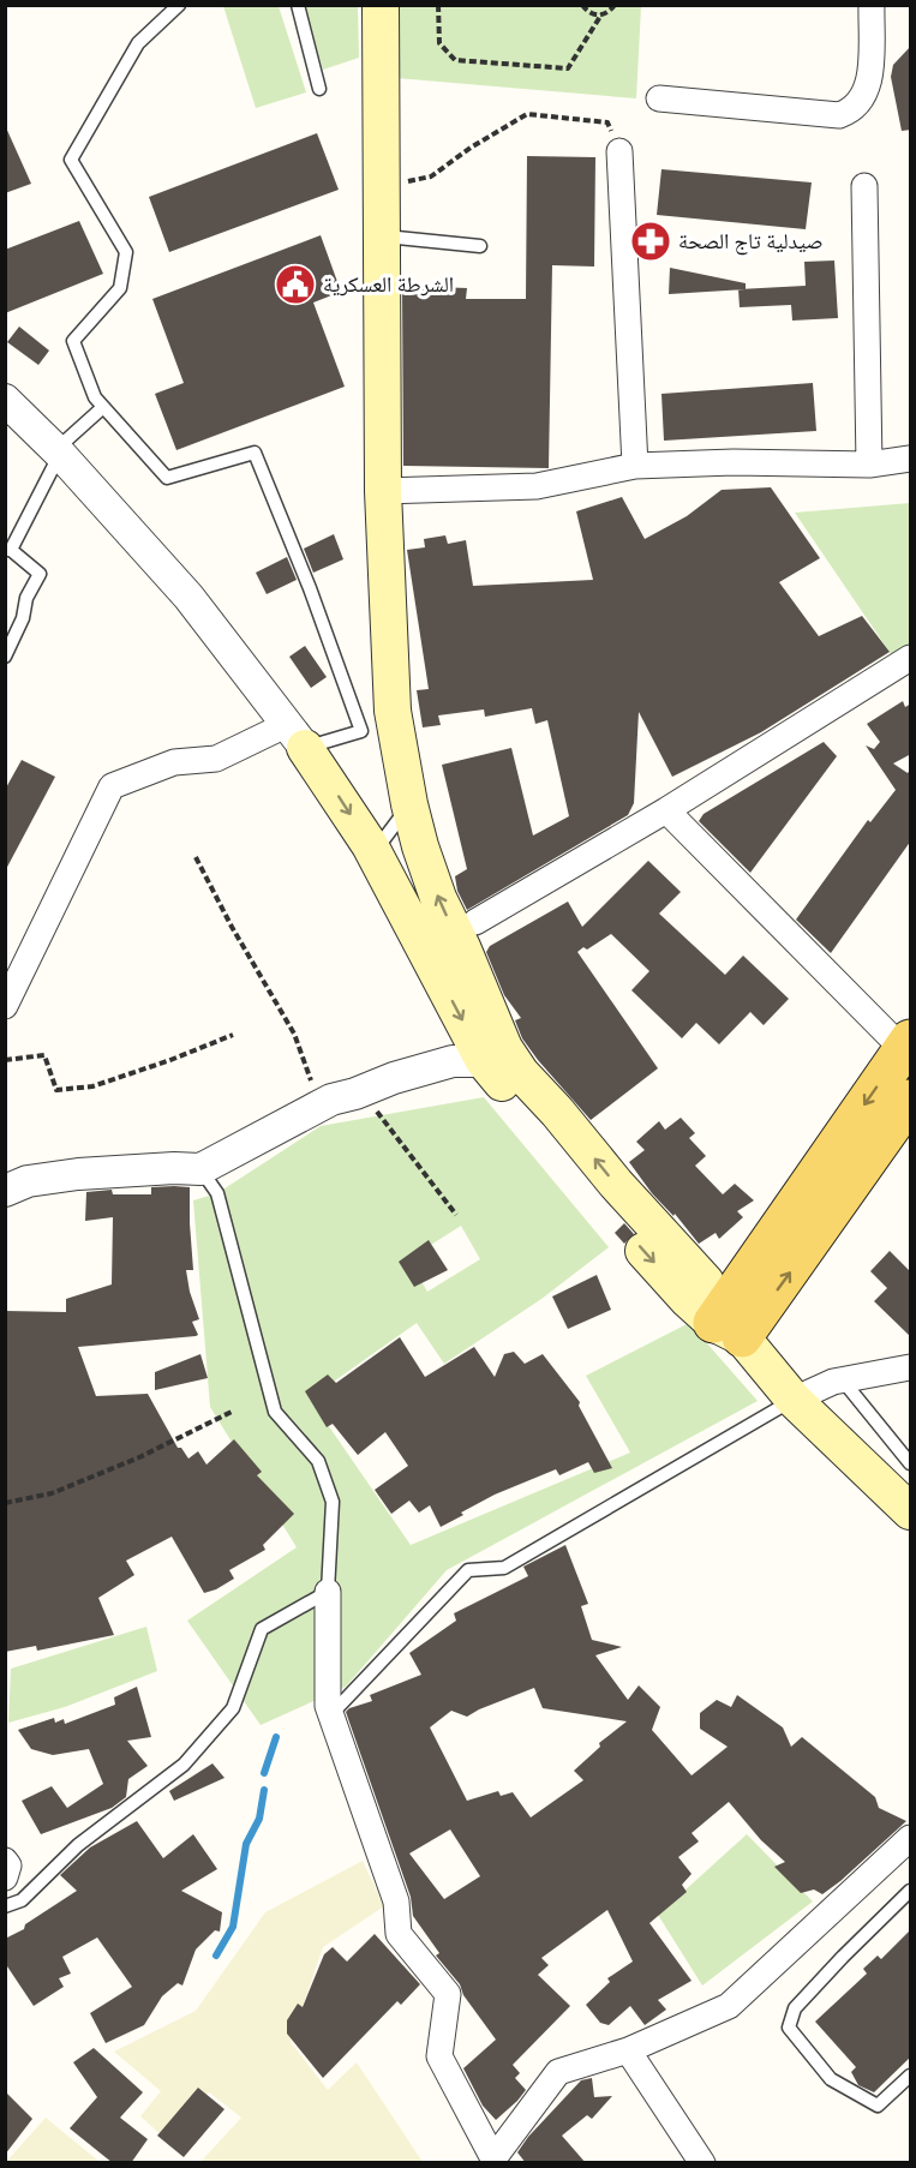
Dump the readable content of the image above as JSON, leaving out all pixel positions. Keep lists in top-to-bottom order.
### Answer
{
  "places": {
    "pharmacy": ["صيدلية تاج الصحة"],
    "public building": ["الشرطة العسكرية"]
  }
}
